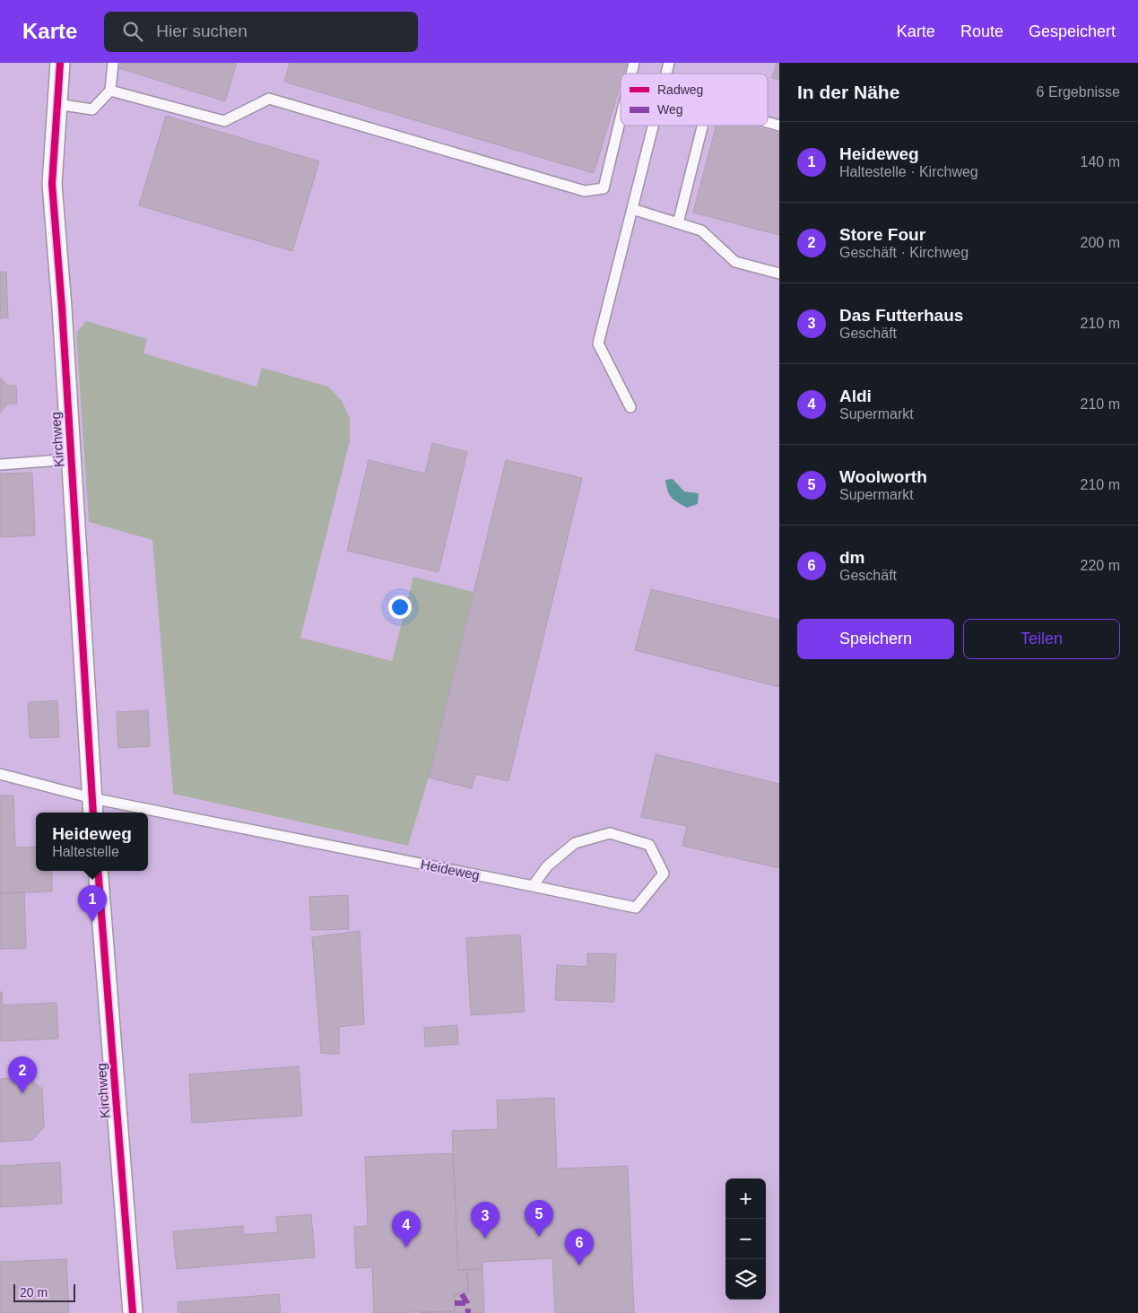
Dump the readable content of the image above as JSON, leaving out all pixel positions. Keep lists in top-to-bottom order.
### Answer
{
  "streets": {
    "street": ["Kirchweg"],
    "lane": ["Heideweg"]
  },
  "crossings": [
    ["Kirchweg", "Heideweg"]
  ],
  "legend": ["Radweg", "Weg"],
  "scale_bar": "20 m",
  "page": {
    "header": "Karte",
    "search": "Hier suchen",
    "nav": ["Karte", "Route", "Gespeichert"],
    "heading": ["In der Nähe", "6 Ergebnisse"],
    "list": [
      {
        "mark": "1",
        "name": "Heideweg",
        "note": "Haltestelle · Kirchweg",
        "value": "140 m"
      },
      {
        "mark": "2",
        "name": "Store Four",
        "note": "Geschäft · Kirchweg",
        "value": "200 m"
      },
      {
        "mark": "3",
        "name": "Das Futterhaus",
        "note": "Geschäft",
        "value": "210 m"
      },
      {
        "mark": "4",
        "name": "Aldi",
        "note": "Supermarkt",
        "value": "210 m"
      },
      {
        "mark": "5",
        "name": "Woolworth",
        "note": "Supermarkt",
        "value": "210 m"
      },
      {
        "mark": "6",
        "name": "dm",
        "note": "Geschäft",
        "value": "220 m"
      }
    ],
    "buttons": ["Speichern", "Teilen"],
    "popup": ["Heideweg", "Haltestelle"],
    "pins": [
      "1",
      "2",
      "5",
      "3",
      "4",
      "6"
    ],
    "map_buttons": ["+", "−"],
    "scale": "20 m"
  }
}
